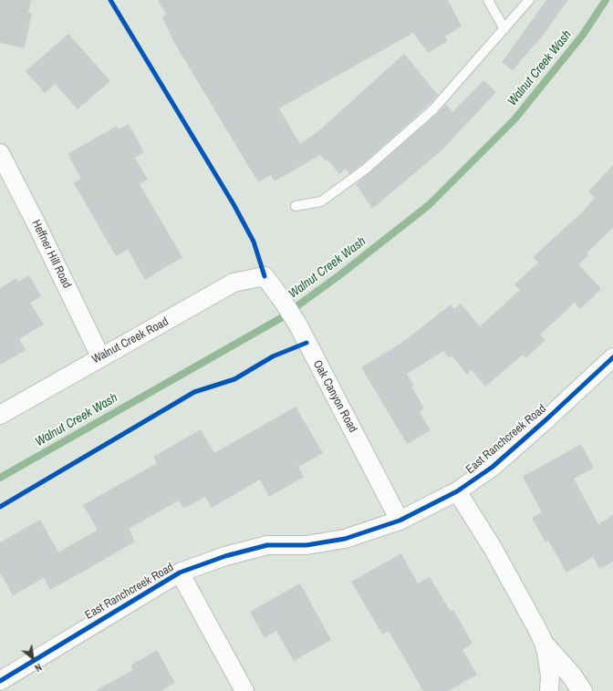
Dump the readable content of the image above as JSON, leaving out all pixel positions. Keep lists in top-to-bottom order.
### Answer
{
  "streets": {
    "street": [
      "Heffner Hill Road",
      "Walnut Creek Road",
      "Oak Canyon Road",
      "East Ranchcreek Road"
    ]
  },
  "crossings": [
    ["Heffner Hill Road", "Walnut Creek Road"],
    ["Walnut Creek Road", "Oak Canyon Road"],
    ["Oak Canyon Road", "East Ranchcreek Road"]
  ],
  "water": ["Walnut Creek Wash"],
  "north": "bottom right"
}
